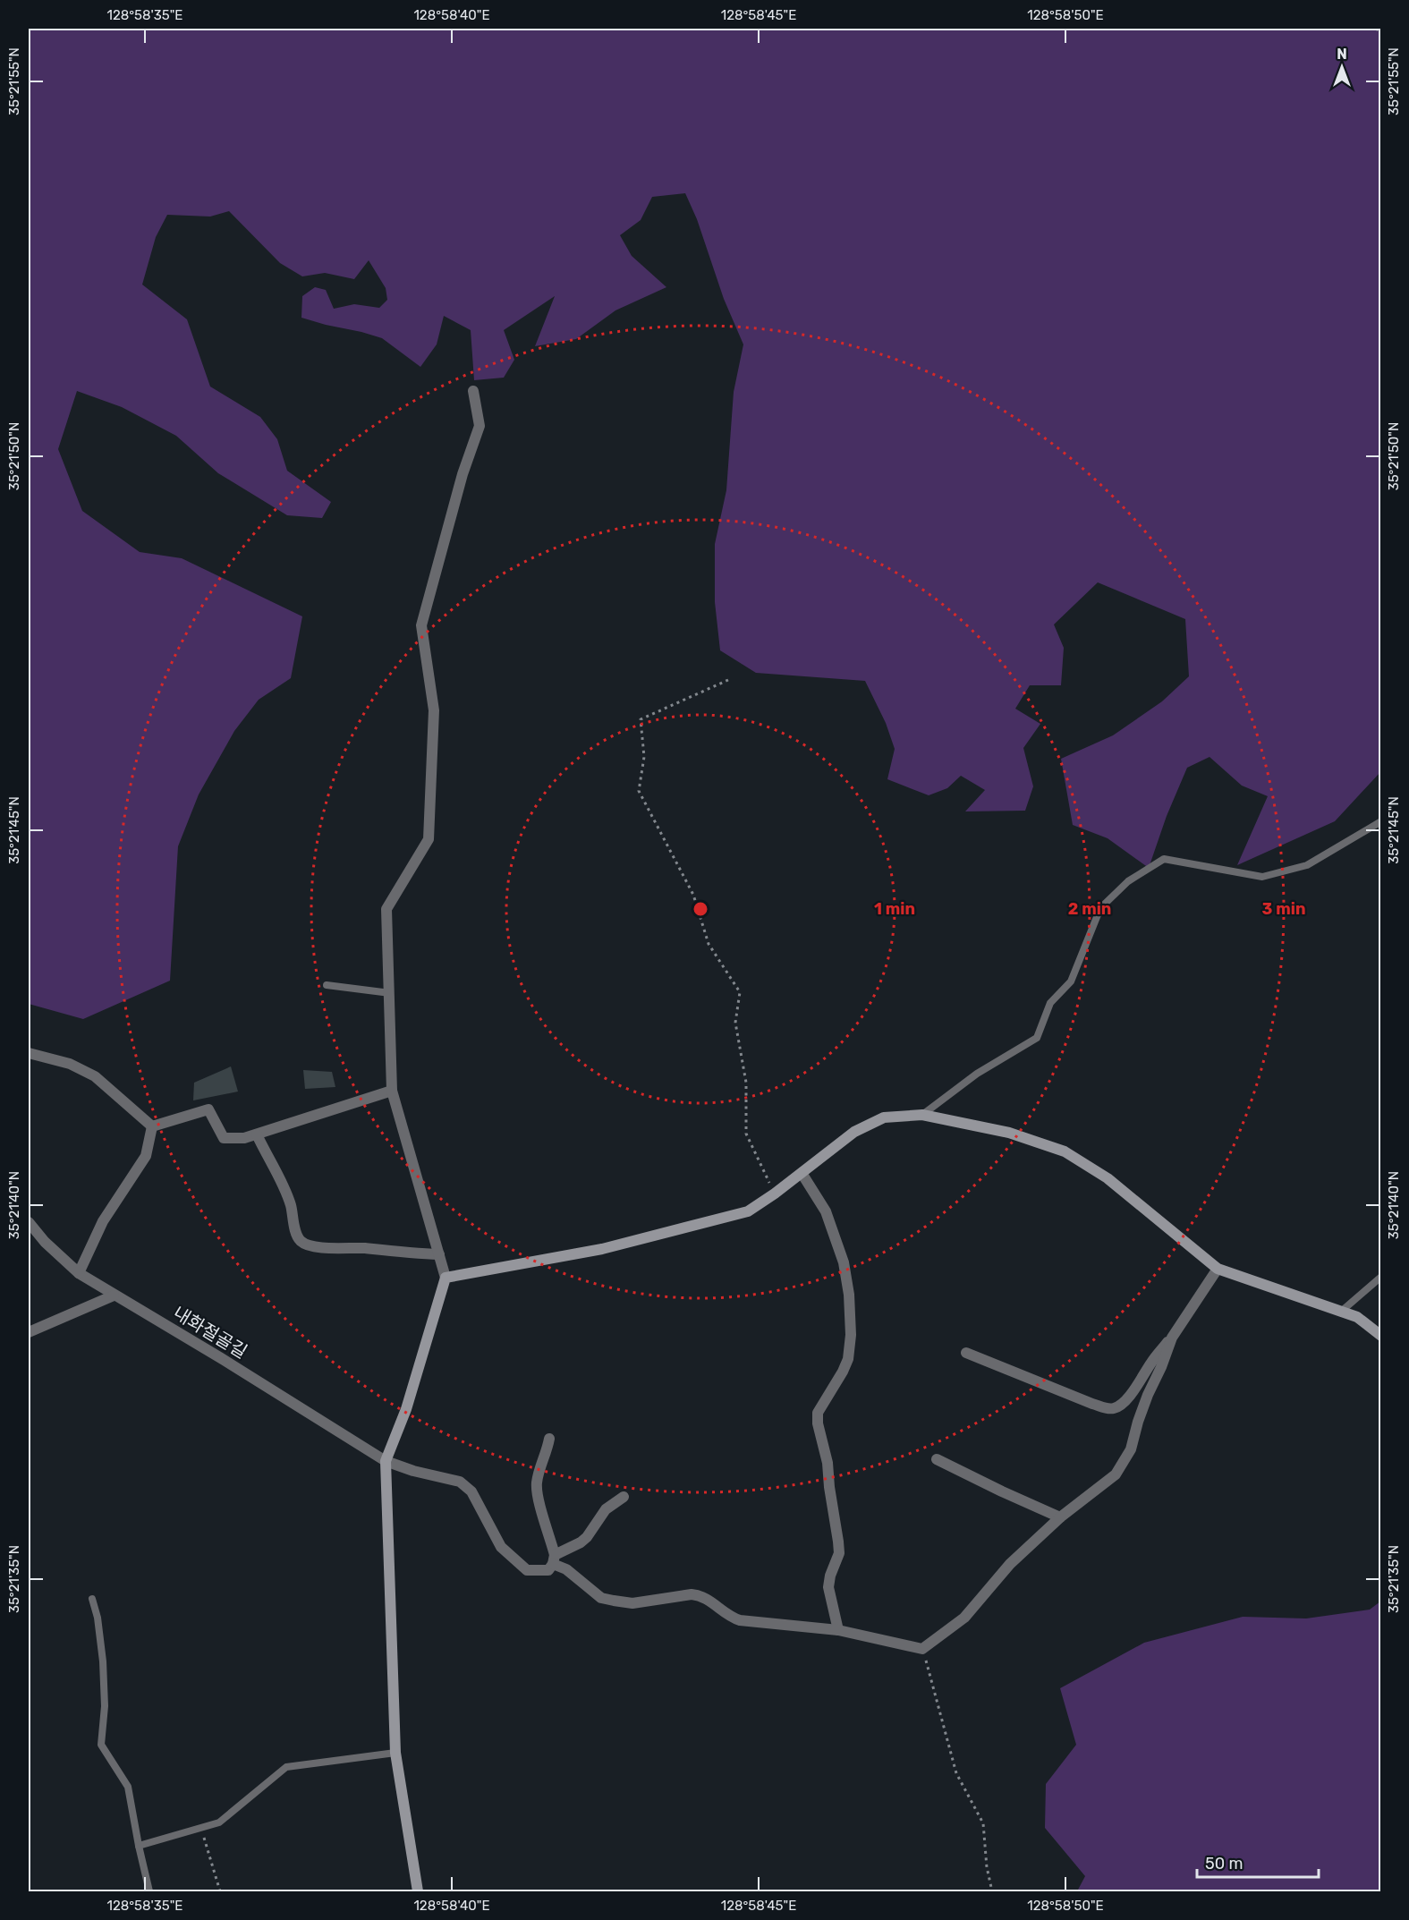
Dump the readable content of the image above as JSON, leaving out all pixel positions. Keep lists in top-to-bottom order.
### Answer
{
  "streets": {
    "street": ["내화절골길"]
  },
  "scale_bar": "50 m",
  "north": "top",
  "coordinates": [
    "128°58'35\"E",
    "128°58'40\"E",
    "128°58'45\"E",
    "128°58'50\"E",
    "35°21'55\"N",
    "35°21'50\"N",
    "35°21'45\"N",
    "35°21'40\"N",
    "35°21'35\"N"
  ],
  "rings": ["1 min", "2 min", "3 min"]
}
